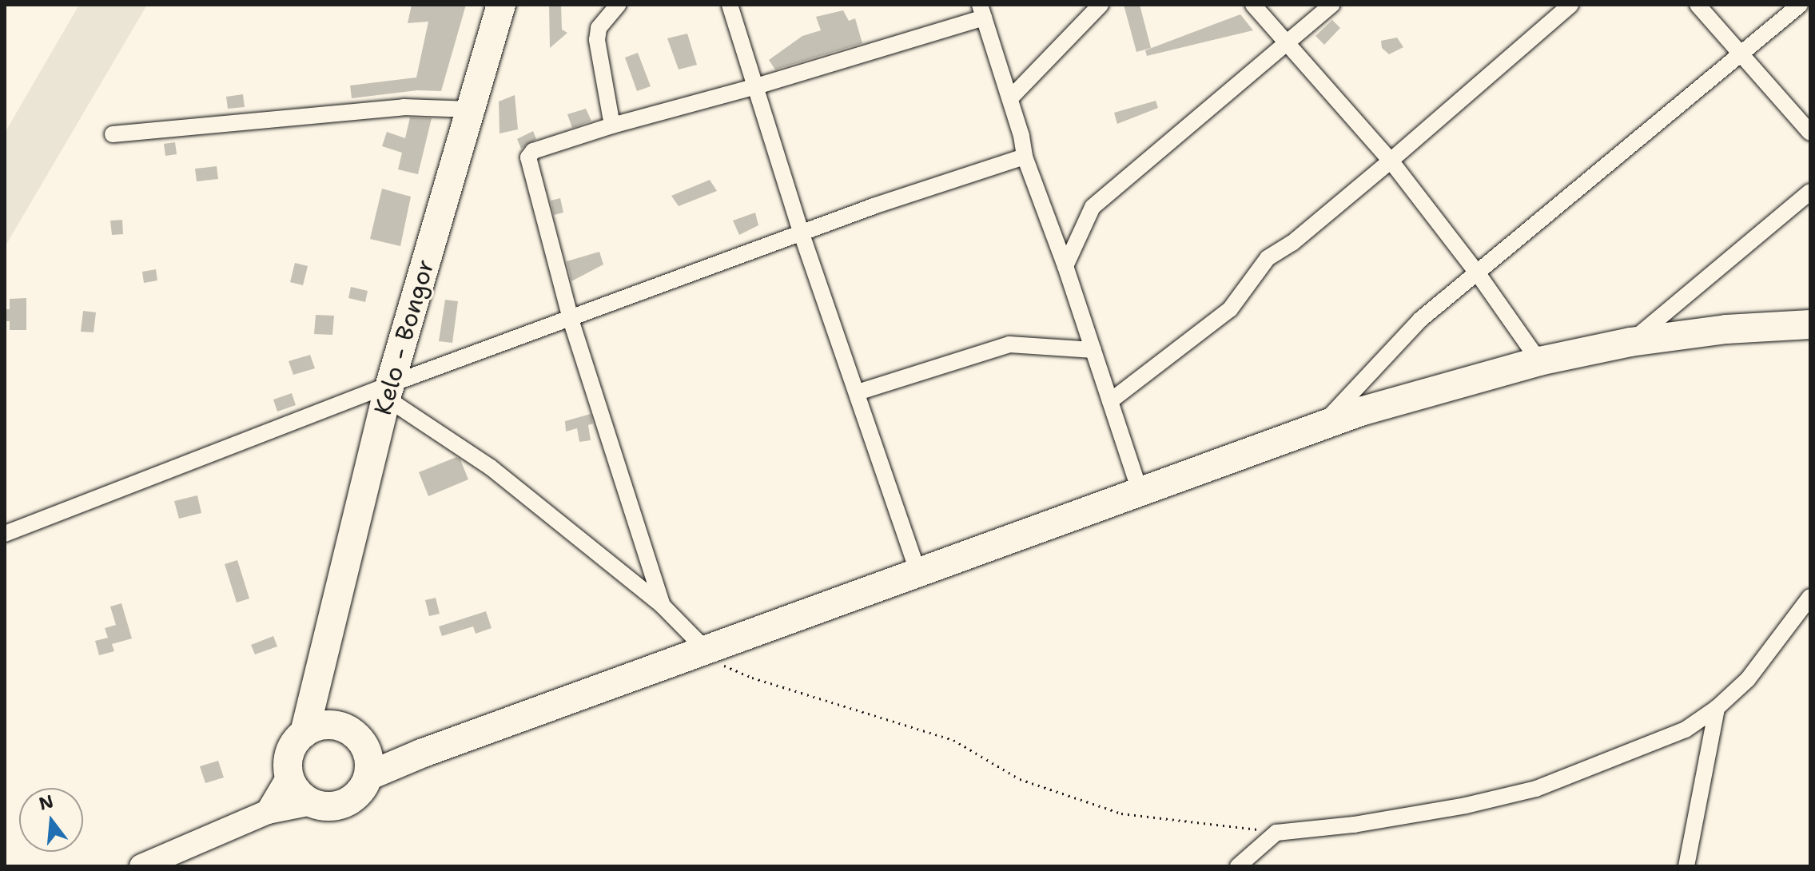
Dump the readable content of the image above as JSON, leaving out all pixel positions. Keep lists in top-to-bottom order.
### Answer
{
  "streets": {
    "highway": ["Kelo - Bongor"]
  },
  "north": "top"
}
